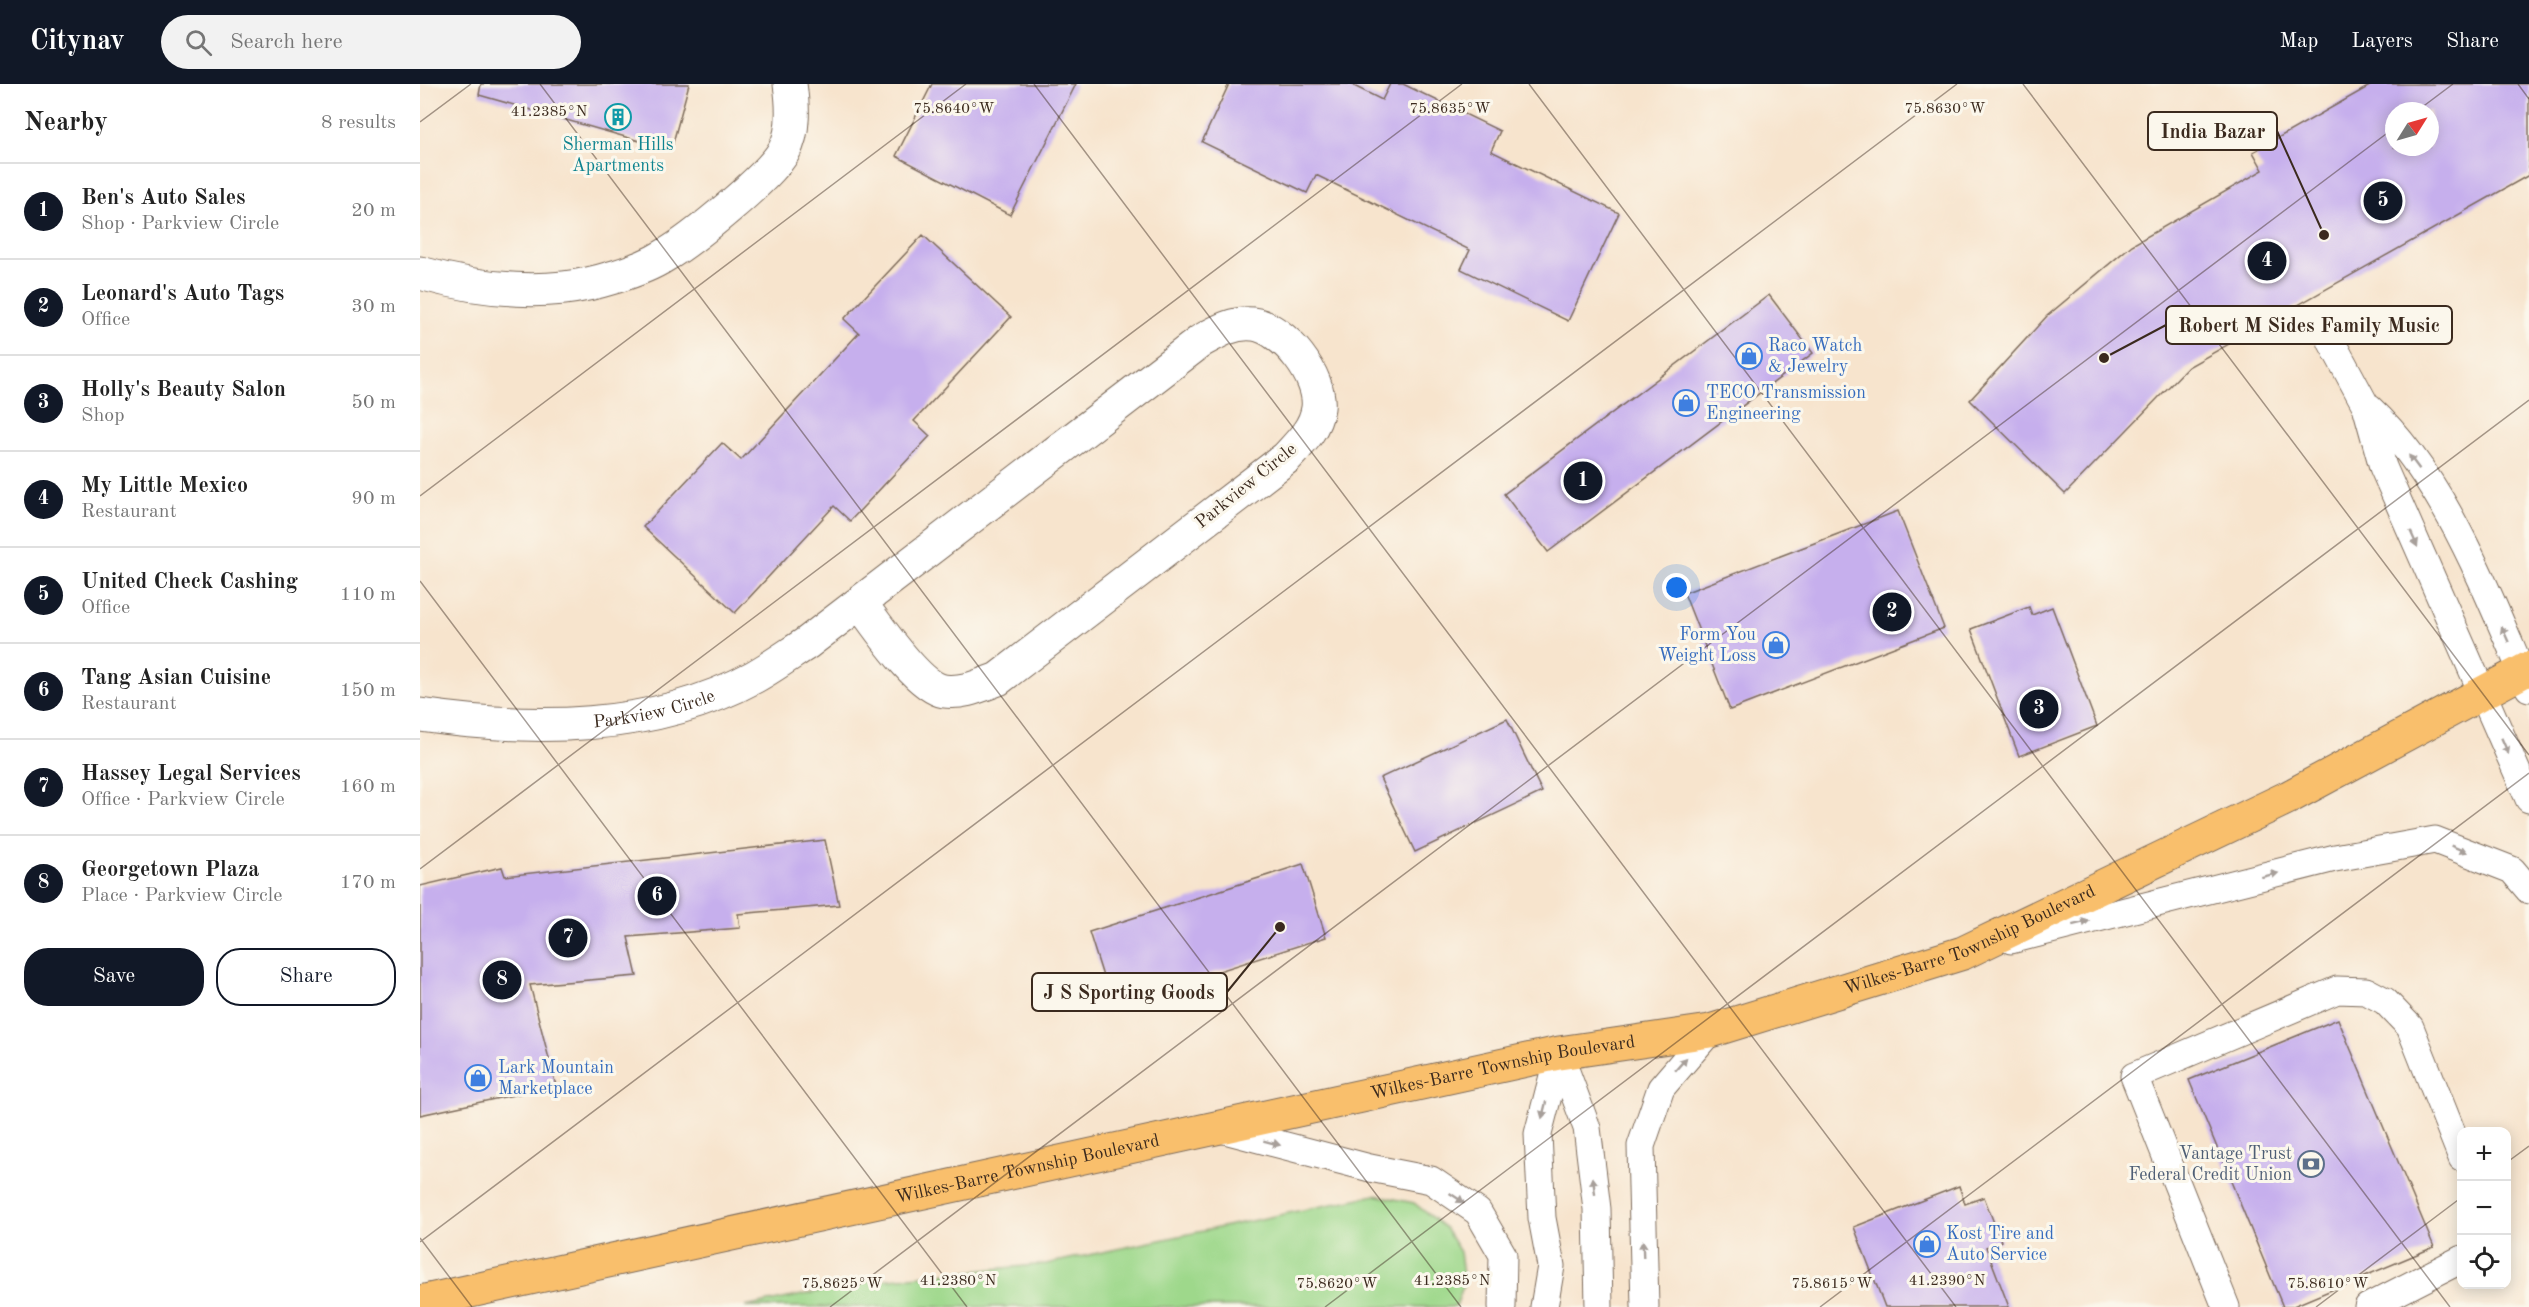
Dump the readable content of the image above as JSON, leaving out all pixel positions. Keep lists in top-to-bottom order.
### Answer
{
  "streets": {
    "main road": ["Wilkes-Barre Township Boulevard"],
    "street": ["Parkview Circle"]
  },
  "places": {
    "building": ["Sherman Hills Apartments"],
    "other": ["India Bazar", "Robert M Sides Family Music", "J S Sporting Goods"],
    "shop": [
      "Raco Watch & Jewelry",
      "TECO Transmission Engineering",
      "Form You Weight Loss",
      "Lark Mountain Marketplace",
      "Kost Tire and Auto Service"
    ],
    "bank": ["Vantage Trust Federal Credit Union"]
  },
  "north": "top right",
  "page": {
    "header": "Citynav",
    "search": "Search here",
    "nav": ["Map", "Layers", "Share"],
    "heading": ["Nearby", "8 results"],
    "list": [
      {
        "mark": "1",
        "name": "Ben's Auto Sales",
        "note": "Shop · Parkview Circle",
        "value": "20 m"
      },
      {
        "mark": "2",
        "name": "Leonard's Auto Tags",
        "note": "Office",
        "value": "30 m"
      },
      {
        "mark": "3",
        "name": "Holly's Beauty Salon",
        "note": "Shop",
        "value": "50 m"
      },
      {
        "mark": "4",
        "name": "My Little Mexico",
        "note": "Restaurant",
        "value": "90 m"
      },
      {
        "mark": "5",
        "name": "United Check Cashing",
        "note": "Office",
        "value": "110 m"
      },
      {
        "mark": "6",
        "name": "Tang Asian Cuisine",
        "note": "Restaurant",
        "value": "150 m"
      },
      {
        "mark": "7",
        "name": "Hassey Legal Services",
        "note": "Office · Parkview Circle",
        "value": "160 m"
      },
      {
        "mark": "8",
        "name": "Georgetown Plaza",
        "note": "Place · Parkview Circle",
        "value": "170 m"
      }
    ],
    "pins": [
      "5",
      "4",
      "1",
      "2",
      "3",
      "6",
      "7",
      "8"
    ],
    "buttons": ["Save", "Share"],
    "map_buttons": ["+", "−"]
  },
  "coordinates": [
    "75.8640°W",
    "75.8635°W",
    "75.8630°W",
    "41.2385°N",
    "41.2380°N",
    "41.2390°N",
    "75.8625°W",
    "75.8620°W",
    "75.8615°W",
    "75.8610°W"
  ]
}
